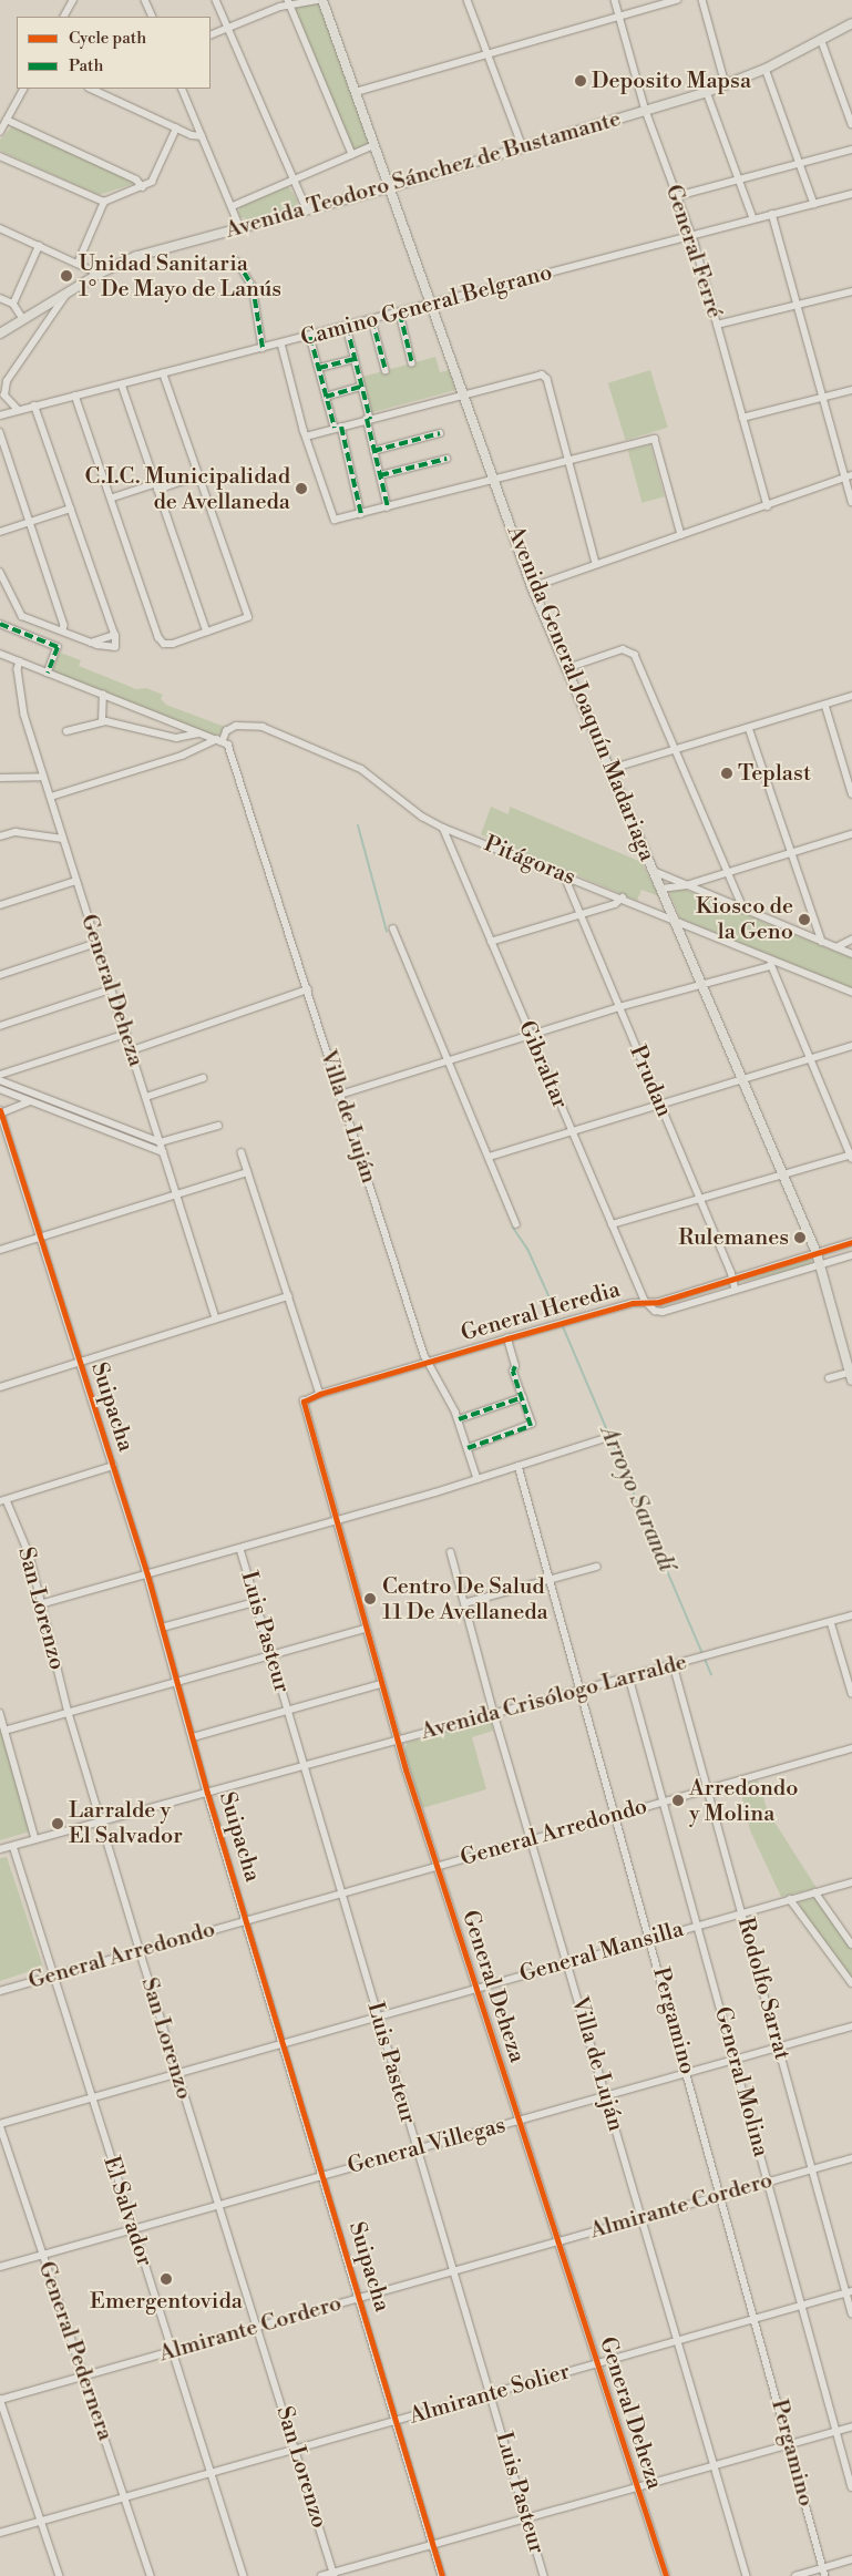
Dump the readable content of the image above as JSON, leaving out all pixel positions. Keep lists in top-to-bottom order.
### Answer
{
  "streets": {
    "main road": ["Avenida Teodoro Sánchez de Bustamante", "Avenida General Joaquín Madariaga"],
    "street": [
      "General Ferré",
      "Camino General Belgrano",
      "Pitágoras",
      "General Deheza",
      "Gibraltar",
      "Prudan",
      "Villa de Luján",
      "General Heredia",
      "Suipacha",
      "San Lorenzo",
      "Luis Pasteur",
      "Avenida Crisólogo Larralde",
      "General Arredondo",
      "General Mansilla",
      "Rodolfo Sarrat",
      "Pergamino",
      "General Molina",
      "General Villegas",
      "Almirante Cordero",
      "El Salvador",
      "General Pedernera",
      "Almirante Solier"
    ]
  },
  "crossings": [
    ["Avenida Teodoro Sánchez de Bustamante", "General Ferré"],
    ["Avenida Teodoro Sánchez de Bustamante", "Avenida General Joaquín Madariaga"],
    ["General Ferré", "Camino General Belgrano"],
    ["Camino General Belgrano", "Avenida General Joaquín Madariaga"],
    ["Avenida General Joaquín Madariaga", "Pitágoras"],
    ["Avenida General Joaquín Madariaga", "General Heredia"],
    ["Pitágoras", "General Deheza"],
    ["Pitágoras", "Gibraltar"],
    ["Pitágoras", "Prudan"],
    ["Pitágoras", "Villa de Luján"],
    ["General Deheza", "General Heredia"],
    ["General Deheza", "Avenida Crisólogo Larralde"],
    ["General Deheza", "General Arredondo"],
    ["General Deheza", "General Mansilla"],
    ["General Deheza", "General Villegas"],
    ["General Deheza", "Almirante Cordero"],
    ["General Deheza", "Almirante Solier"],
    ["Gibraltar", "General Heredia"],
    ["Prudan", "General Heredia"],
    ["Villa de Luján", "General Heredia"],
    ["Villa de Luján", "Avenida Crisólogo Larralde"],
    ["Villa de Luján", "General Arredondo"],
    ["Villa de Luján", "General Mansilla"],
    ["Villa de Luján", "General Villegas"],
    ["Villa de Luján", "Almirante Cordero"],
    ["Villa de Luján", "Almirante Solier"],
    ["Suipacha", "Avenida Crisólogo Larralde"],
    ["Suipacha", "General Arredondo"],
    ["Suipacha", "General Mansilla"],
    ["Suipacha", "General Villegas"],
    ["Suipacha", "Almirante Cordero"],
    ["Suipacha", "Almirante Solier"],
    ["San Lorenzo", "Avenida Crisólogo Larralde"],
    ["San Lorenzo", "General Arredondo"],
    ["San Lorenzo", "General Mansilla"],
    ["San Lorenzo", "General Villegas"],
    ["San Lorenzo", "Almirante Cordero"],
    ["San Lorenzo", "Almirante Solier"],
    ["Luis Pasteur", "Avenida Crisólogo Larralde"],
    ["Luis Pasteur", "General Arredondo"],
    ["Luis Pasteur", "General Mansilla"],
    ["Luis Pasteur", "General Villegas"],
    ["Luis Pasteur", "Almirante Cordero"],
    ["Luis Pasteur", "Almirante Solier"],
    ["Avenida Crisólogo Larralde", "Rodolfo Sarrat"],
    ["Avenida Crisólogo Larralde", "Pergamino"],
    ["Avenida Crisólogo Larralde", "General Molina"],
    ["Avenida Crisólogo Larralde", "El Salvador"],
    ["General Arredondo", "Rodolfo Sarrat"],
    ["General Arredondo", "Pergamino"],
    ["General Arredondo", "General Molina"],
    ["General Arredondo", "El Salvador"],
    ["General Mansilla", "Rodolfo Sarrat"],
    ["General Mansilla", "Pergamino"],
    ["General Mansilla", "General Molina"],
    ["General Mansilla", "El Salvador"],
    ["General Mansilla", "General Pedernera"],
    ["Rodolfo Sarrat", "General Villegas"],
    ["Rodolfo Sarrat", "Almirante Cordero"],
    ["Rodolfo Sarrat", "Almirante Solier"],
    ["Pergamino", "General Villegas"],
    ["Pergamino", "Almirante Cordero"],
    ["Pergamino", "Almirante Solier"],
    ["General Molina", "General Villegas"],
    ["General Molina", "Almirante Cordero"],
    ["General Molina", "Almirante Solier"],
    ["General Villegas", "El Salvador"],
    ["General Villegas", "General Pedernera"],
    ["Almirante Cordero", "El Salvador"],
    ["Almirante Cordero", "General Pedernera"],
    ["El Salvador", "Almirante Solier"],
    ["General Pedernera", "Almirante Solier"]
  ],
  "water": ["Arroyo Sarandí"],
  "places": [
    "Deposito Mapsa",
    "Unidad Sanitaria 1° De Mayo de Lanús",
    "C.I.C. Municipalidad de Avellaneda",
    "Teplast",
    "Kiosco de la Geno",
    "Rulemanes",
    "Centro De Salud 11 De Avellaneda",
    "Arredondo y Molina",
    "Larralde y El Salvador",
    "Emergentovida"
  ],
  "legend": ["Cycle path", "Path"]
}
